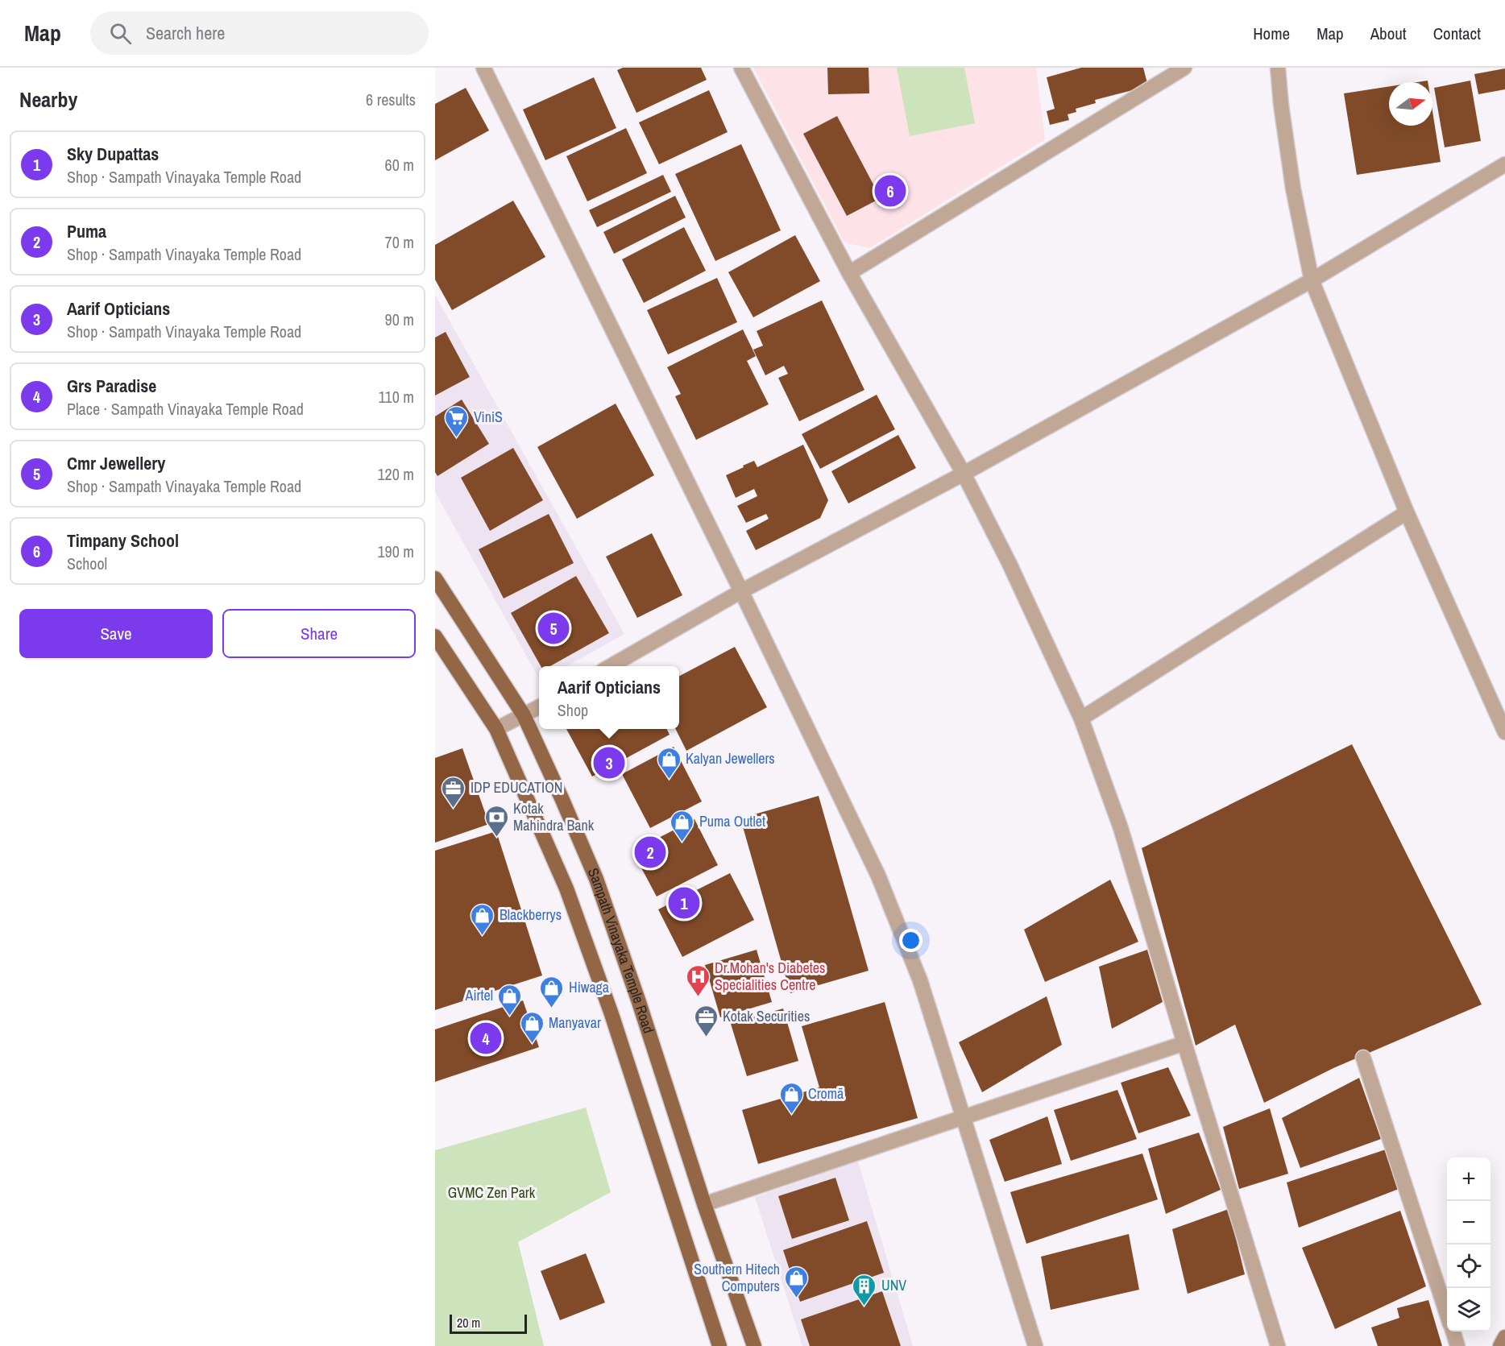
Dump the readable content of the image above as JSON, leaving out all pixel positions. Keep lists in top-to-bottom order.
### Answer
{
  "streets": {
    "main road": ["Sampath Vinayaka Temple Road"]
  },
  "parks": ["GVMC Zen Park"],
  "places": {
    "supermarket": ["ViniS"],
    "shop": [
      "Kalyan Jewellers",
      "Puma Outlet",
      "Blackberrys",
      "Hiwaga",
      "Airtel",
      "Manyavar",
      "Cromā",
      "Southern Hitech Computers"
    ],
    "office": ["IDP EDUCATION", "Kotak Securities"],
    "bank": ["Kotak Mahindra Bank"],
    "hospital": ["Dr.Mohan's Diabetes Specialities Centre"],
    "building": ["UNV"]
  },
  "scale_bar": "20 m",
  "north": "right",
  "page": {
    "header": "Map",
    "search": "Search here",
    "nav": [
      "Home",
      "Map",
      "About",
      "Contact"
    ],
    "heading": ["Nearby", "6 results"],
    "list": [
      {
        "mark": "1",
        "name": "Sky Dupattas",
        "note": "Shop · Sampath Vinayaka Temple Road",
        "value": "60 m"
      },
      {
        "mark": "2",
        "name": "Puma",
        "note": "Shop · Sampath Vinayaka Temple Road",
        "value": "70 m"
      },
      {
        "mark": "3",
        "name": "Aarif Opticians",
        "note": "Shop · Sampath Vinayaka Temple Road",
        "value": "90 m"
      },
      {
        "mark": "4",
        "name": "Grs Paradise",
        "note": "Place · Sampath Vinayaka Temple Road",
        "value": "110 m"
      },
      {
        "mark": "5",
        "name": "Cmr Jewellery",
        "note": "Shop · Sampath Vinayaka Temple Road",
        "value": "120 m"
      },
      {
        "mark": "6",
        "name": "Timpany School",
        "note": "School",
        "value": "190 m"
      }
    ],
    "pins": [
      "6",
      "5",
      "3",
      "2",
      "1",
      "4"
    ],
    "buttons": ["Save", "Share"],
    "popup": ["Aarif Opticians", "Shop"],
    "map_buttons": ["+", "−"],
    "scale": "20 m"
  }
}
